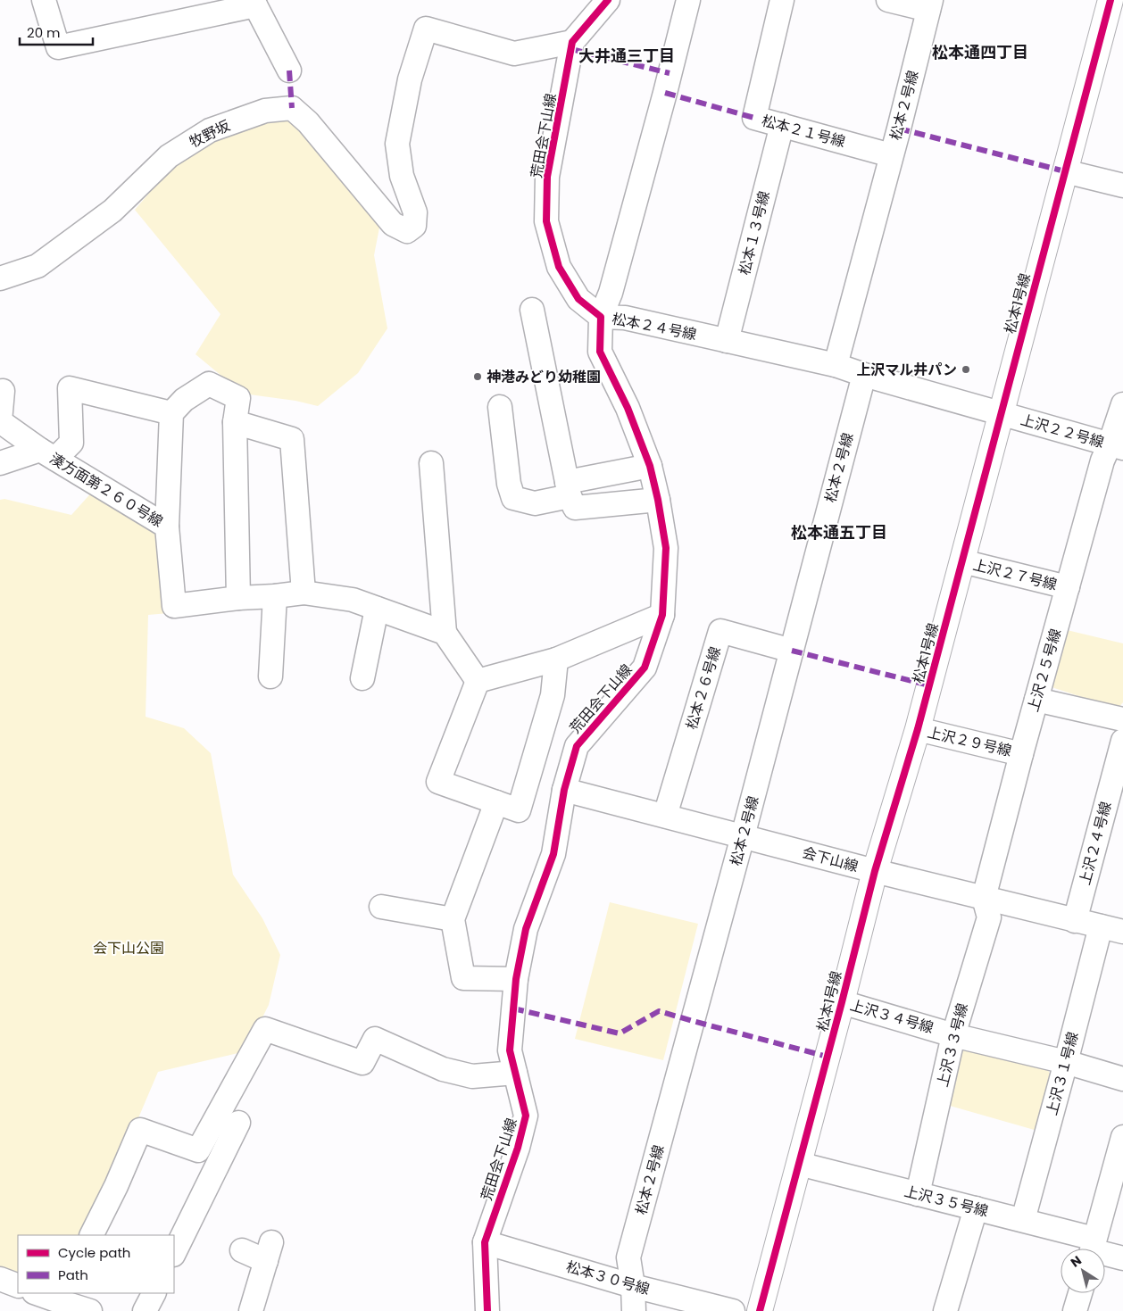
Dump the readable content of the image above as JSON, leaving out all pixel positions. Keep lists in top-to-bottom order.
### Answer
{
  "streets": {
    "street": [
      "松本２号線",
      "松本２１号線",
      "牧野坂",
      "荒田会下山線",
      "松本１３号線",
      "松本1号線",
      "松本２４号線",
      "上沢２２号線",
      "湊方面第２６０号線",
      "上沢２７号線",
      "上沢２５号線",
      "松本２６号線",
      "上沢２９号線",
      "上沢２４号線",
      "会下山線",
      "上沢３４号線",
      "上沢３３号線",
      "上沢３１号線",
      "上沢３５号線",
      "松本３０号線"
    ]
  },
  "crossings": [
    ["松本２号線", "松本２１号線"],
    ["松本２号線", "松本２４号線"],
    ["松本２号線", "松本２６号線"],
    ["松本２号線", "会下山線"],
    ["松本２号線", "松本３０号線"],
    ["松本２１号線", "松本１３号線"],
    ["牧野坂", "荒田会下山線"],
    ["荒田会下山線", "松本２４号線"],
    ["荒田会下山線", "会下山線"],
    ["荒田会下山線", "松本３０号線"],
    ["松本１３号線", "松本２４号線"],
    ["松本1号線", "松本２４号線"],
    ["松本1号線", "上沢２２号線"],
    ["松本1号線", "上沢２７号線"],
    ["松本1号線", "上沢２９号線"],
    ["松本1号線", "会下山線"],
    ["松本1号線", "上沢３４号線"],
    ["松本1号線", "上沢３５号線"],
    ["松本２４号線", "上沢２２号線"],
    ["上沢２２号線", "上沢２５号線"],
    ["上沢２７号線", "上沢２５号線"],
    ["上沢２５号線", "上沢２９号線"],
    ["上沢２５号線", "会下山線"],
    ["上沢２５号線", "上沢３３号線"],
    ["松本２６号線", "会下山線"],
    ["上沢２４号線", "会下山線"],
    ["会下山線", "上沢３３号線"],
    ["会下山線", "上沢３１号線"],
    ["上沢３４号線", "上沢３３号線"],
    ["上沢３４号線", "上沢３１号線"],
    ["上沢３３号線", "上沢３５号線"],
    ["上沢３１号線", "上沢３５号線"]
  ],
  "districts": ["松本通四丁目", "大井通三丁目", "松本通五丁目"],
  "parks": ["会下山公園"],
  "places": ["上沢マル井パン", "神港みどり幼稚園"],
  "legend": ["Cycle path", "Path"],
  "scale_bar": "20 m",
  "north": "top left"
}
